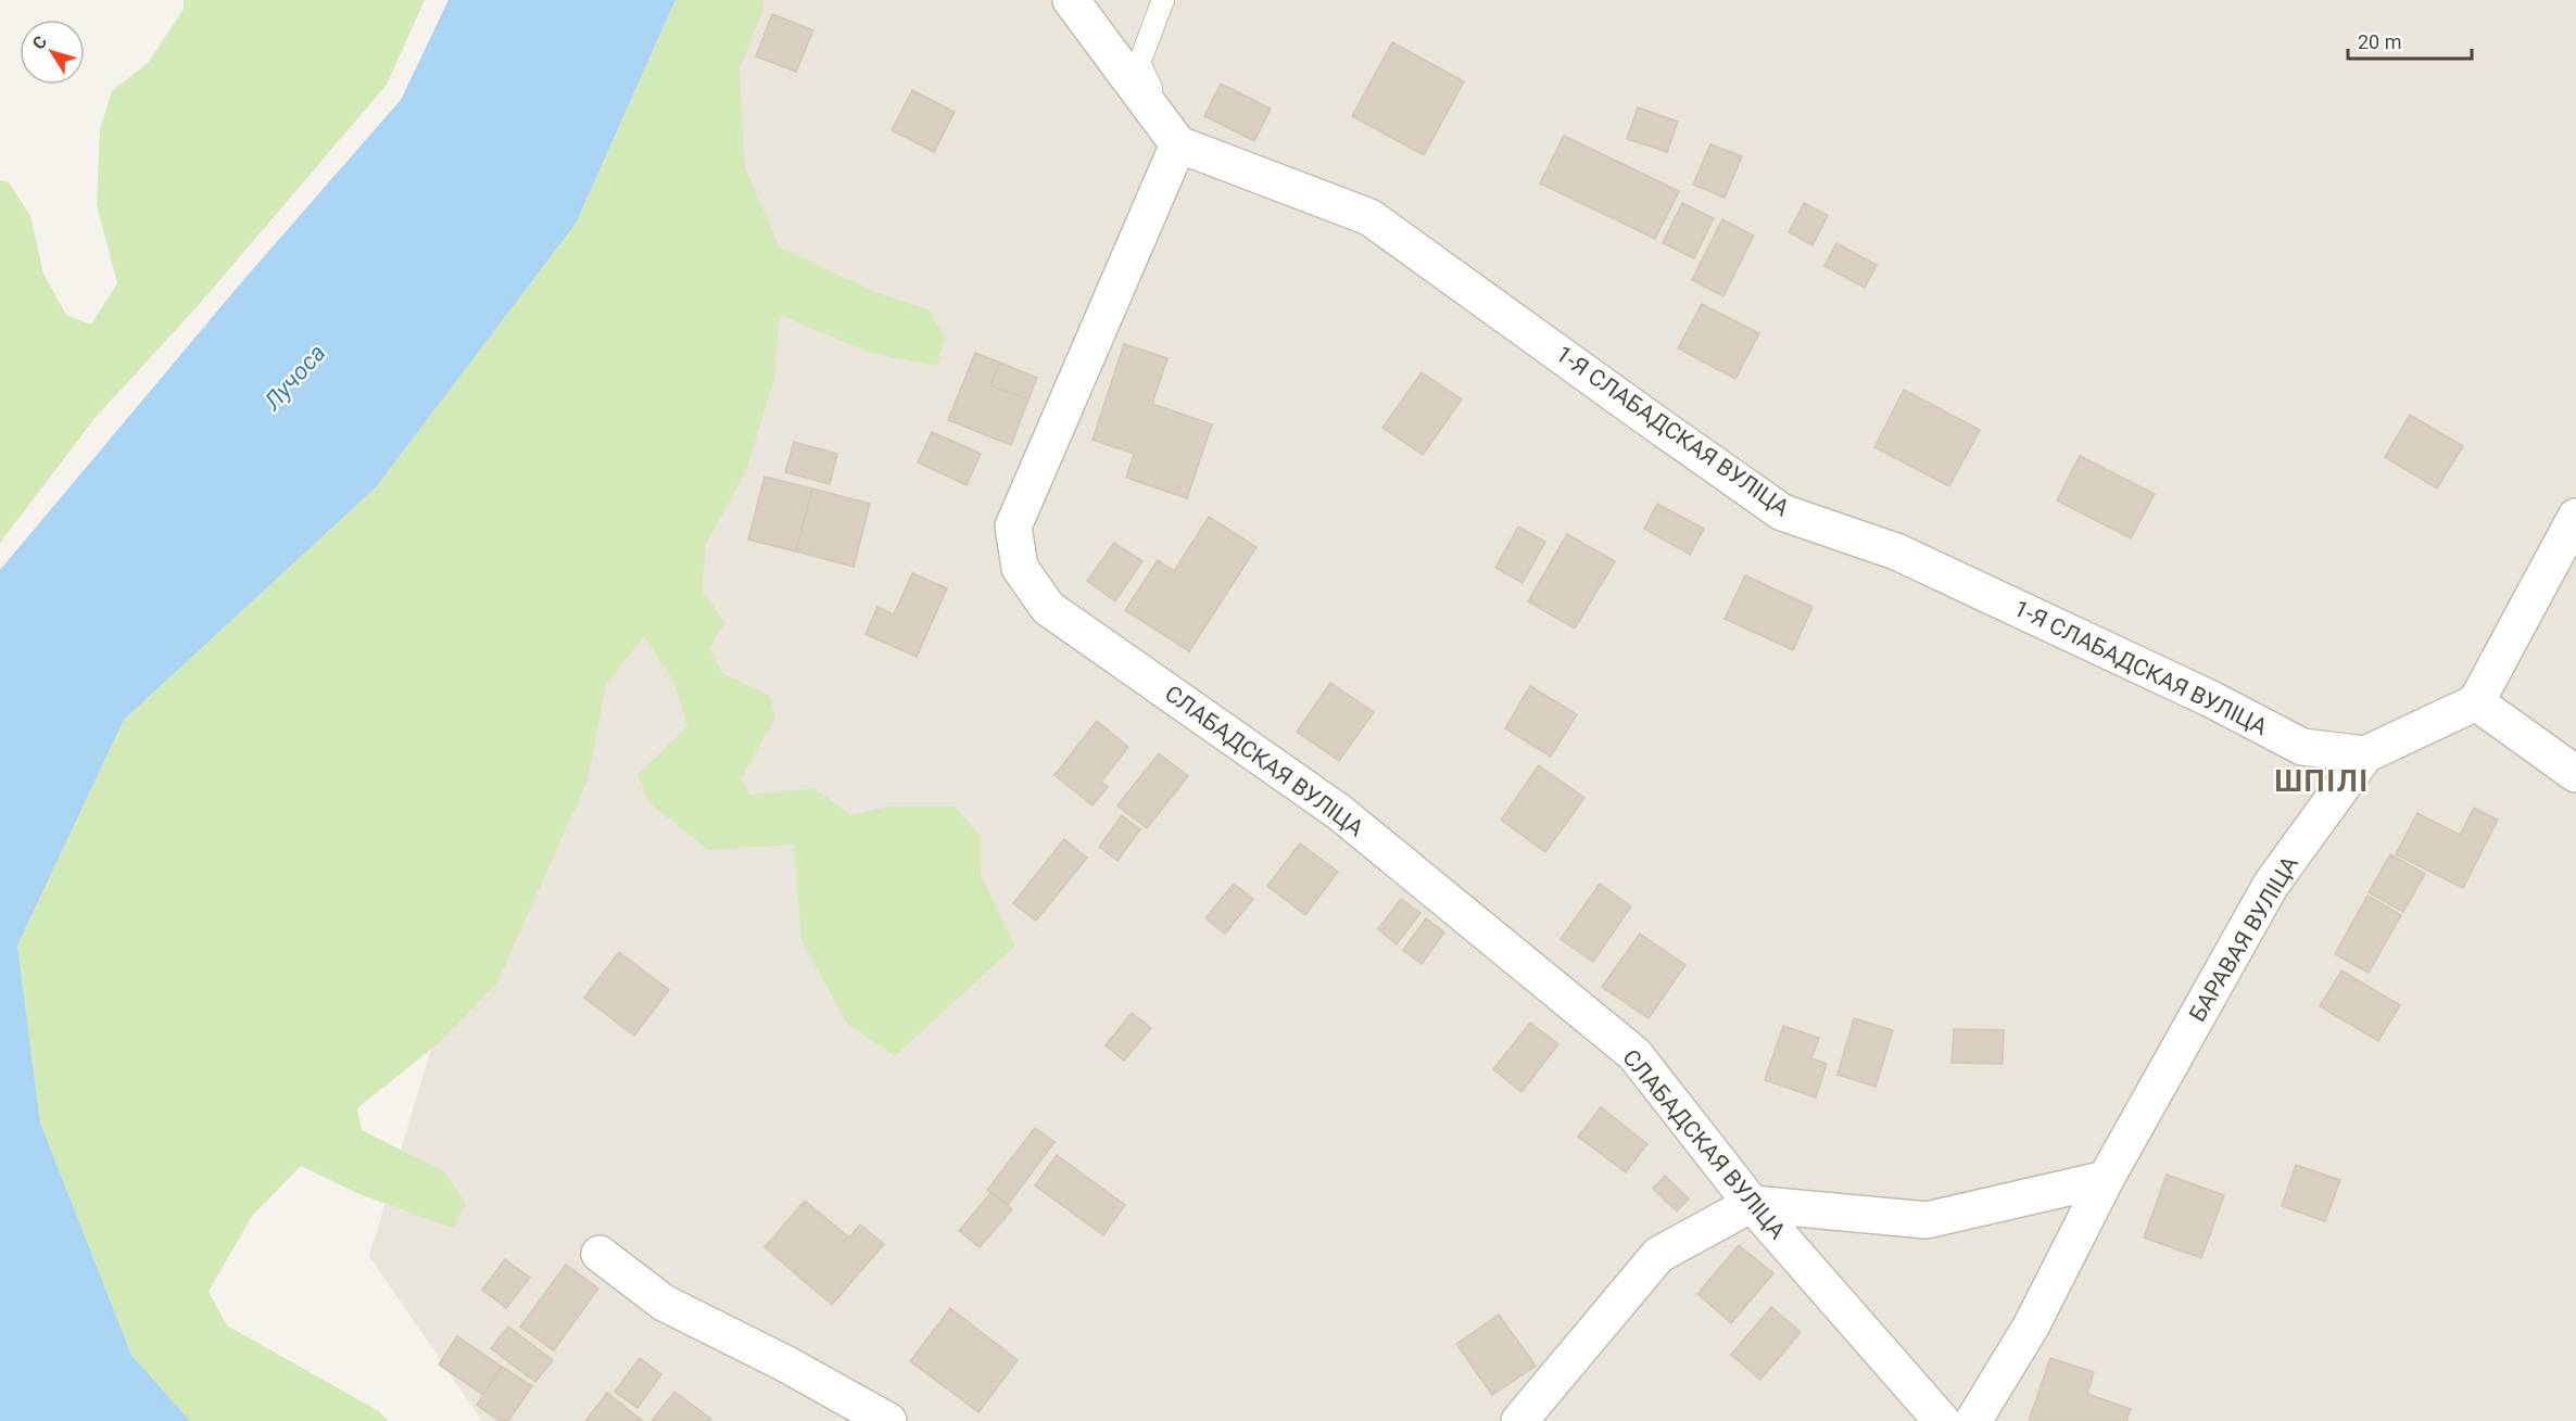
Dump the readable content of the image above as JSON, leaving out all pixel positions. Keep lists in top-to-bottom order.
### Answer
{
  "streets": {
    "street": ["1-Я СЛАБАДСКАЯ ВУЛІЦА", "СЛАБАДСКАЯ ВУЛІЦА", "БАРАВАЯ ВУЛІЦА"]
  },
  "crossings": [
    ["1-Я СЛАБАДСКАЯ ВУЛІЦА", "СЛАБАДСКАЯ ВУЛІЦА"],
    ["1-Я СЛАБАДСКАЯ ВУЛІЦА", "БАРАВАЯ ВУЛІЦА"]
  ],
  "districts": ["ШПІЛІ"],
  "water": ["Лучоса"],
  "scale_bar": "20 m",
  "north": "top left"
}
